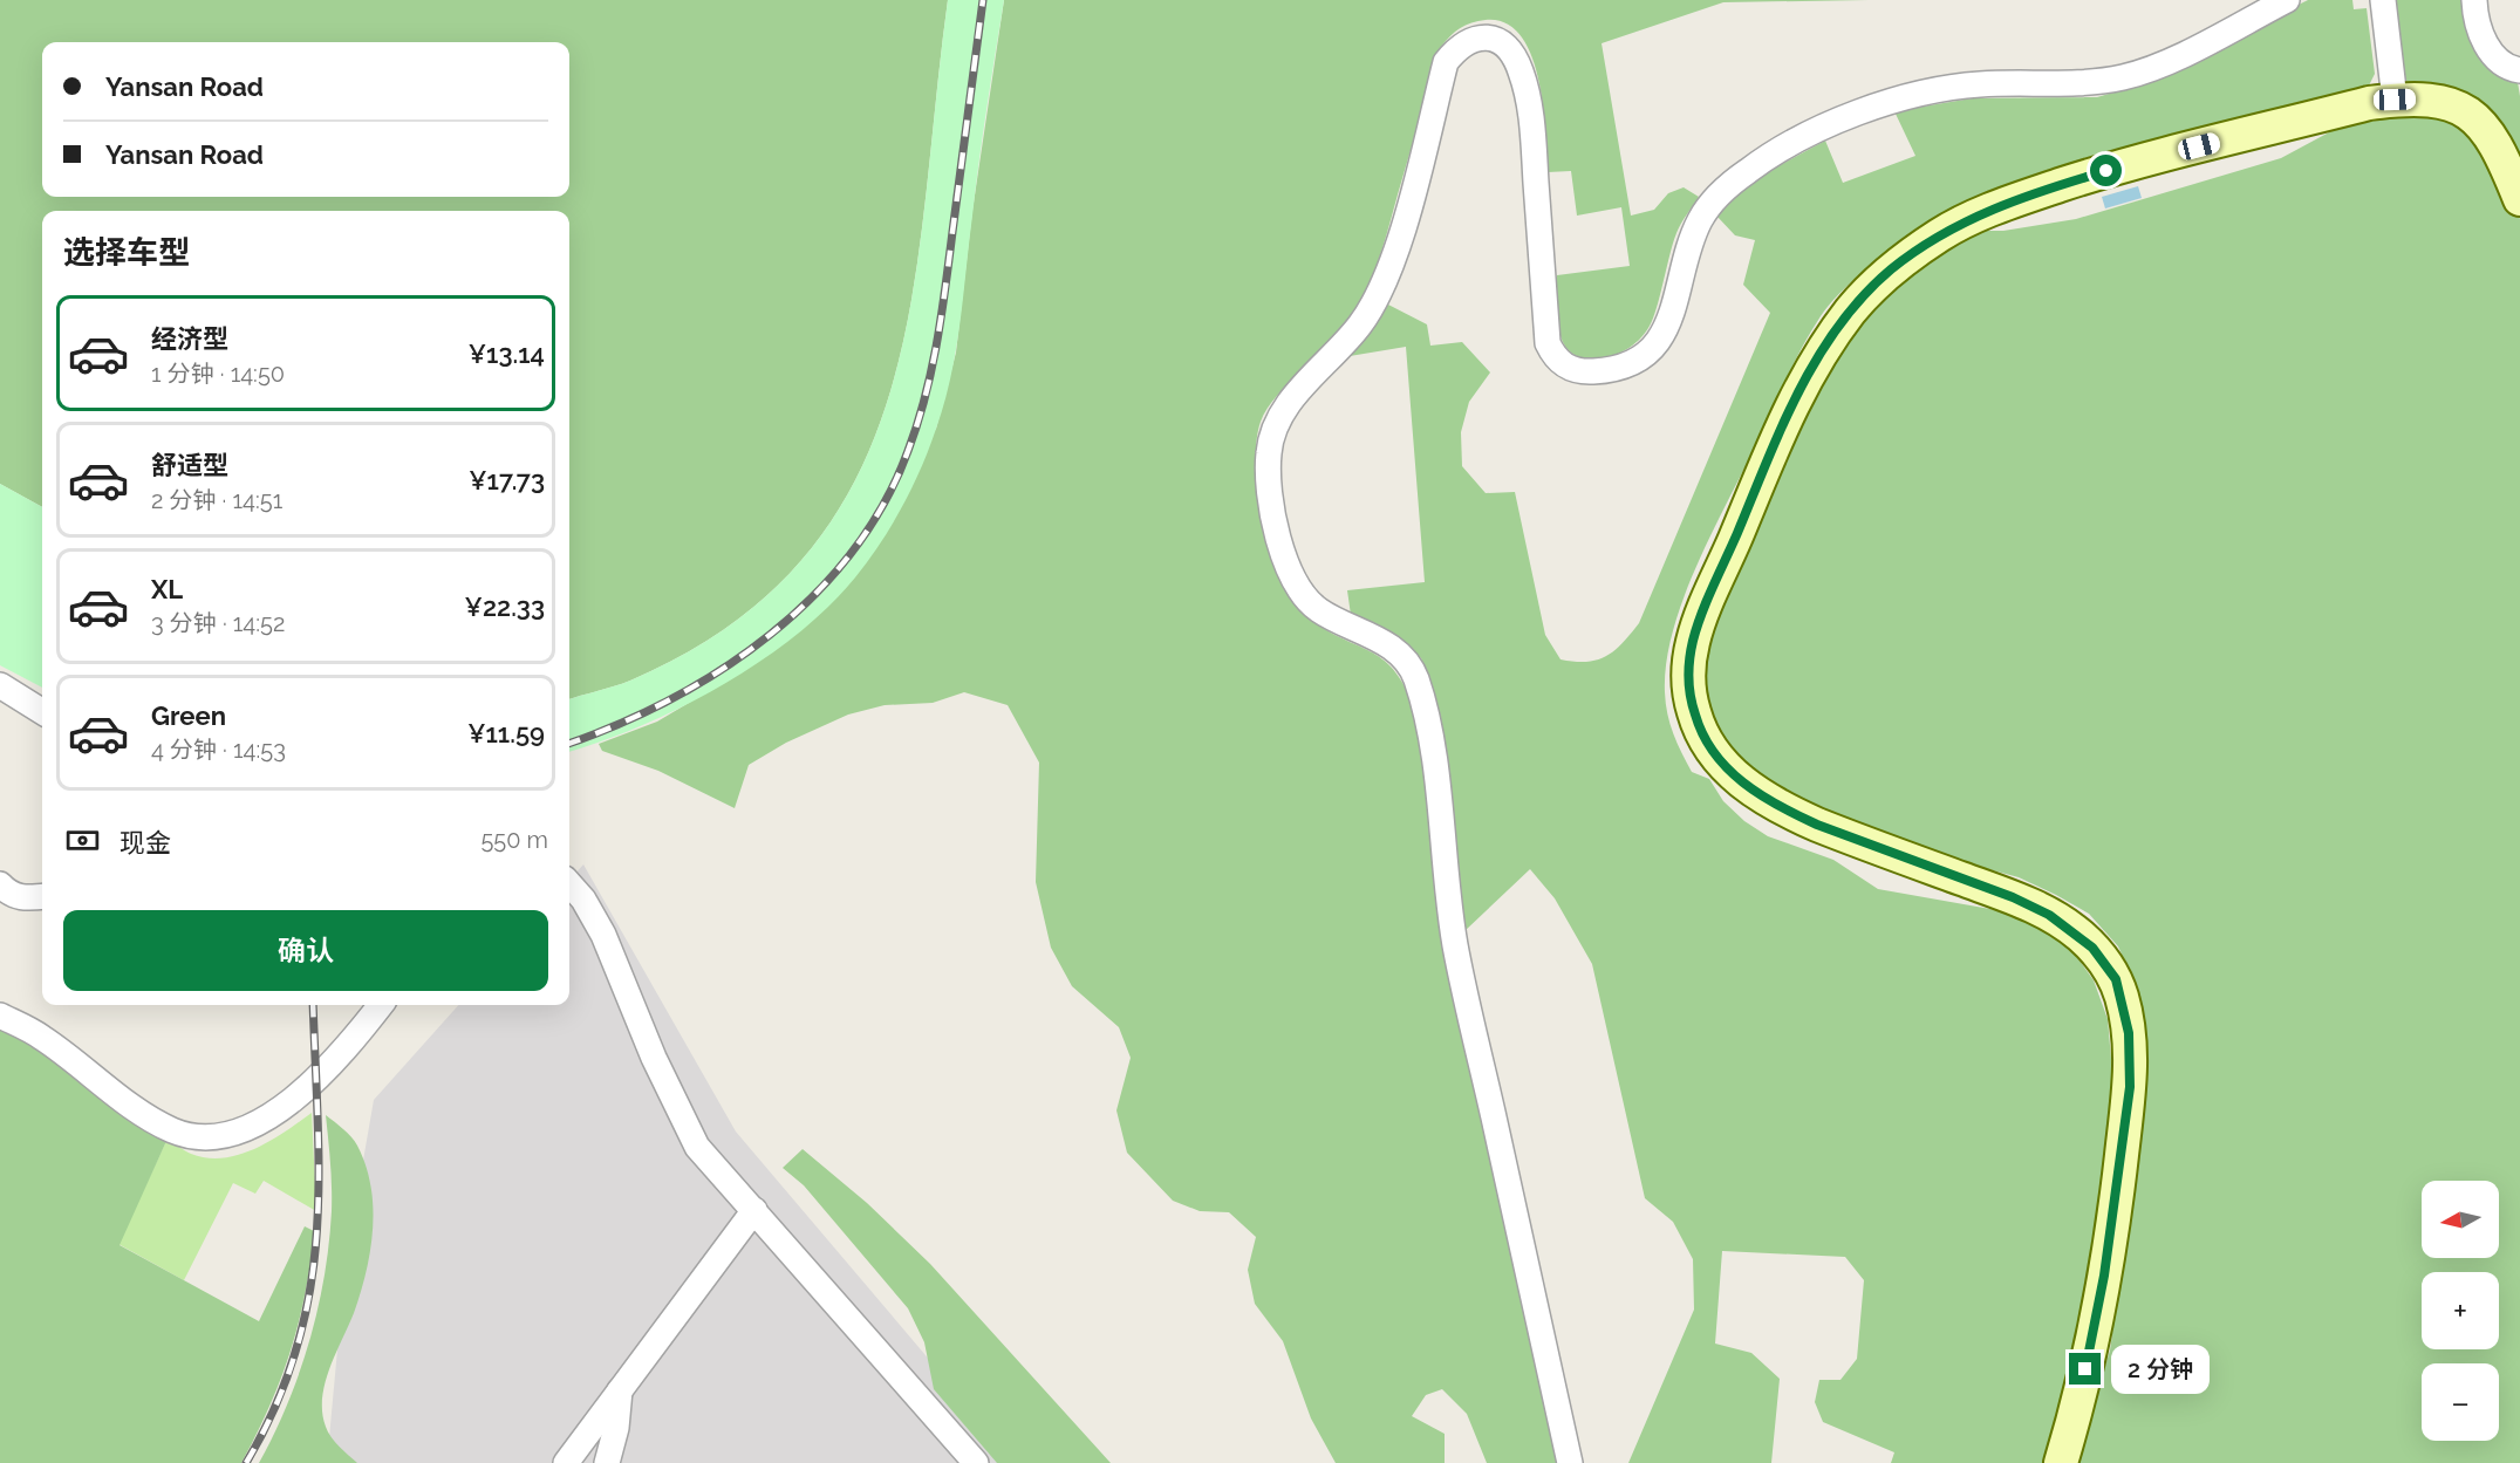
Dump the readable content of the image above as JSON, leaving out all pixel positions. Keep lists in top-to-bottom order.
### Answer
{
  "north": "left",
  "page": {
    "banner": ["Yansan Road", "Yansan Road"],
    "heading": "选择车型",
    "list": [
      {
        "name": "经济型",
        "note": "1 分钟 · 14:50",
        "value": "¥13.14"
      },
      {
        "name": "舒适型",
        "note": "2 分钟 · 14:51",
        "value": "¥17.73"
      },
      {
        "name": "XL",
        "note": "3 分钟 · 14:52",
        "value": "¥22.33"
      },
      {
        "name": "Green",
        "note": "4 分钟 · 14:53",
        "value": "¥11.59"
      }
    ],
    "pay": ["现金", "550 m"],
    "buttons": "确认",
    "map_buttons": ["+", "−"],
    "bubble": "2 分钟"
  }
}
